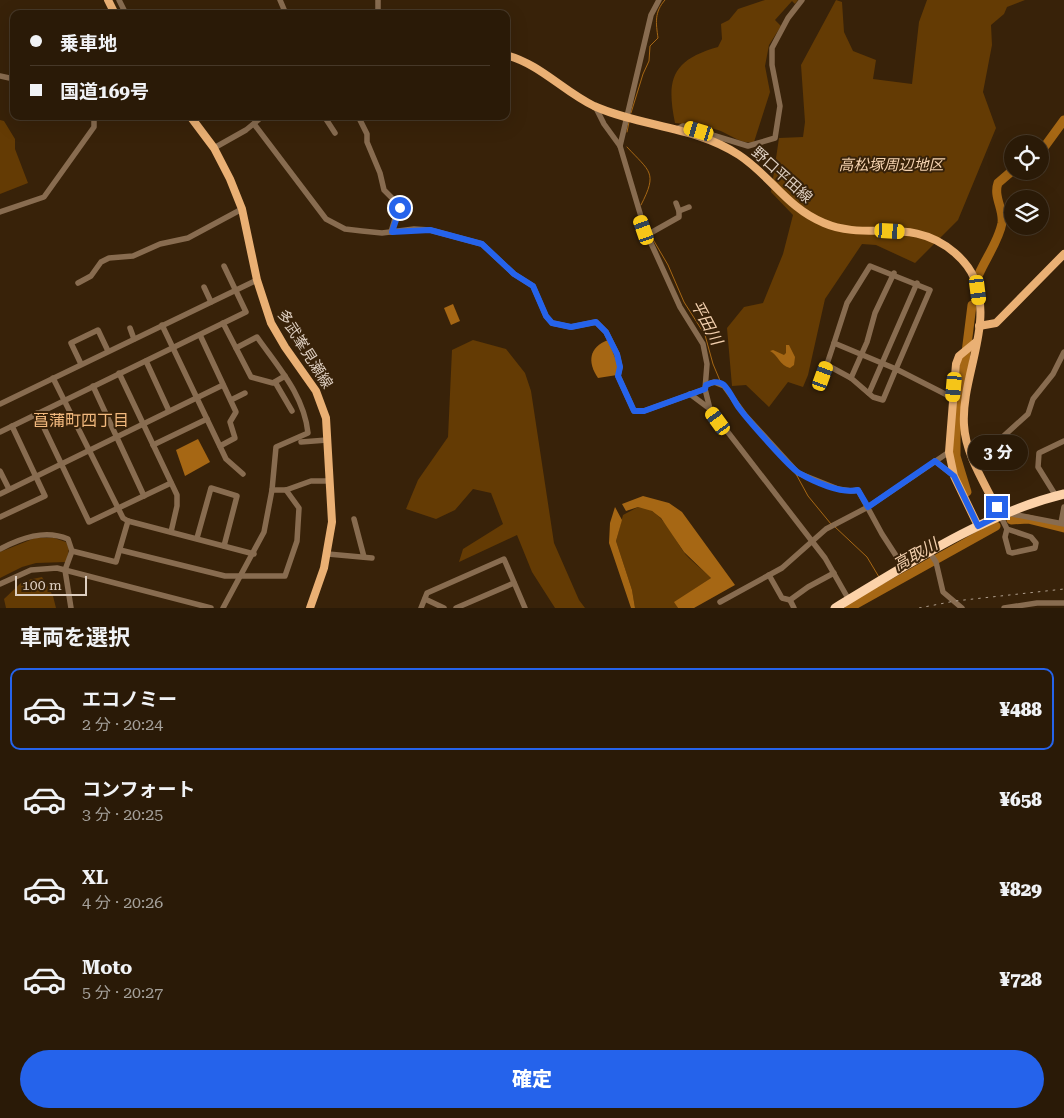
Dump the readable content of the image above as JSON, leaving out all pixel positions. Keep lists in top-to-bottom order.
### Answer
{
  "streets": {
    "main road": ["野口平田線", "多武峯見瀬線"]
  },
  "districts": ["菖蒲町四丁目"],
  "water": ["平田川", "高取川"],
  "parks": ["高松塚周辺地区"],
  "scale_bar": "100 m",
  "page": {
    "banner": ["乗車地", "国道169号"],
    "bubble": "3 分",
    "scale": "100 m",
    "heading": "車両を選択",
    "list": [
      {
        "name": "エコノミー",
        "note": "2 分 · 20:24",
        "value": "¥488"
      },
      {
        "name": "コンフォート",
        "note": "3 分 · 20:25",
        "value": "¥658"
      },
      {
        "name": "XL",
        "note": "4 分 · 20:26",
        "value": "¥829"
      },
      {
        "name": "Moto",
        "note": "5 分 · 20:27",
        "value": "¥728"
      }
    ],
    "buttons": "確定"
  }
}
